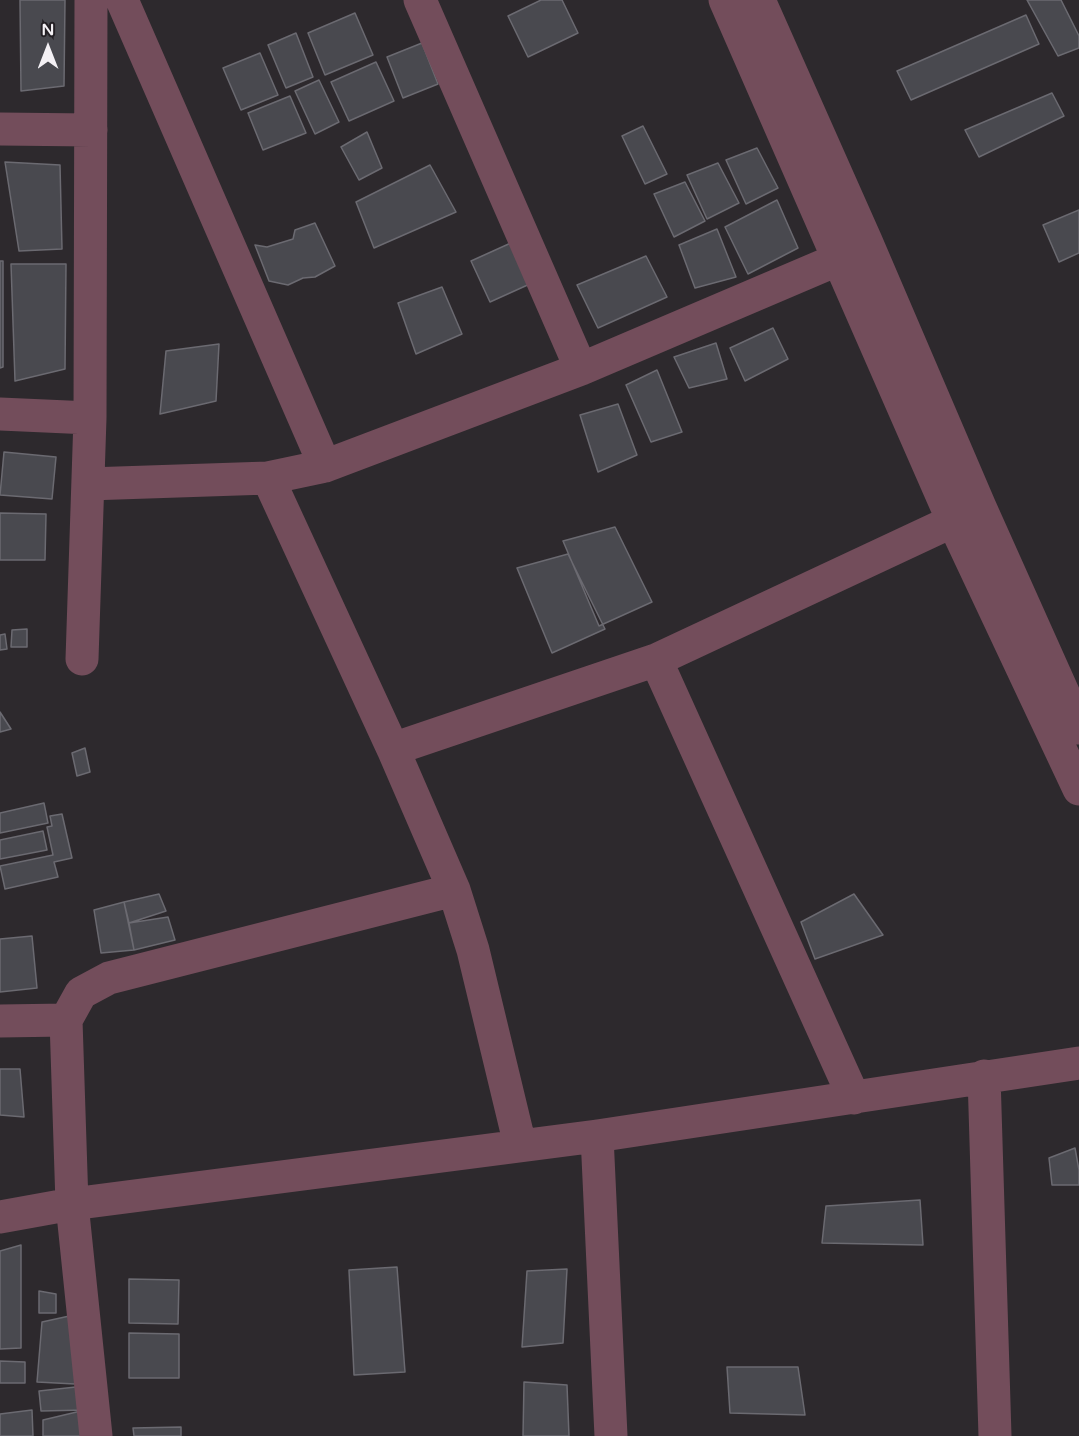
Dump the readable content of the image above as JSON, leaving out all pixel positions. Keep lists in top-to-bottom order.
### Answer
{
  "north": "top"
}
